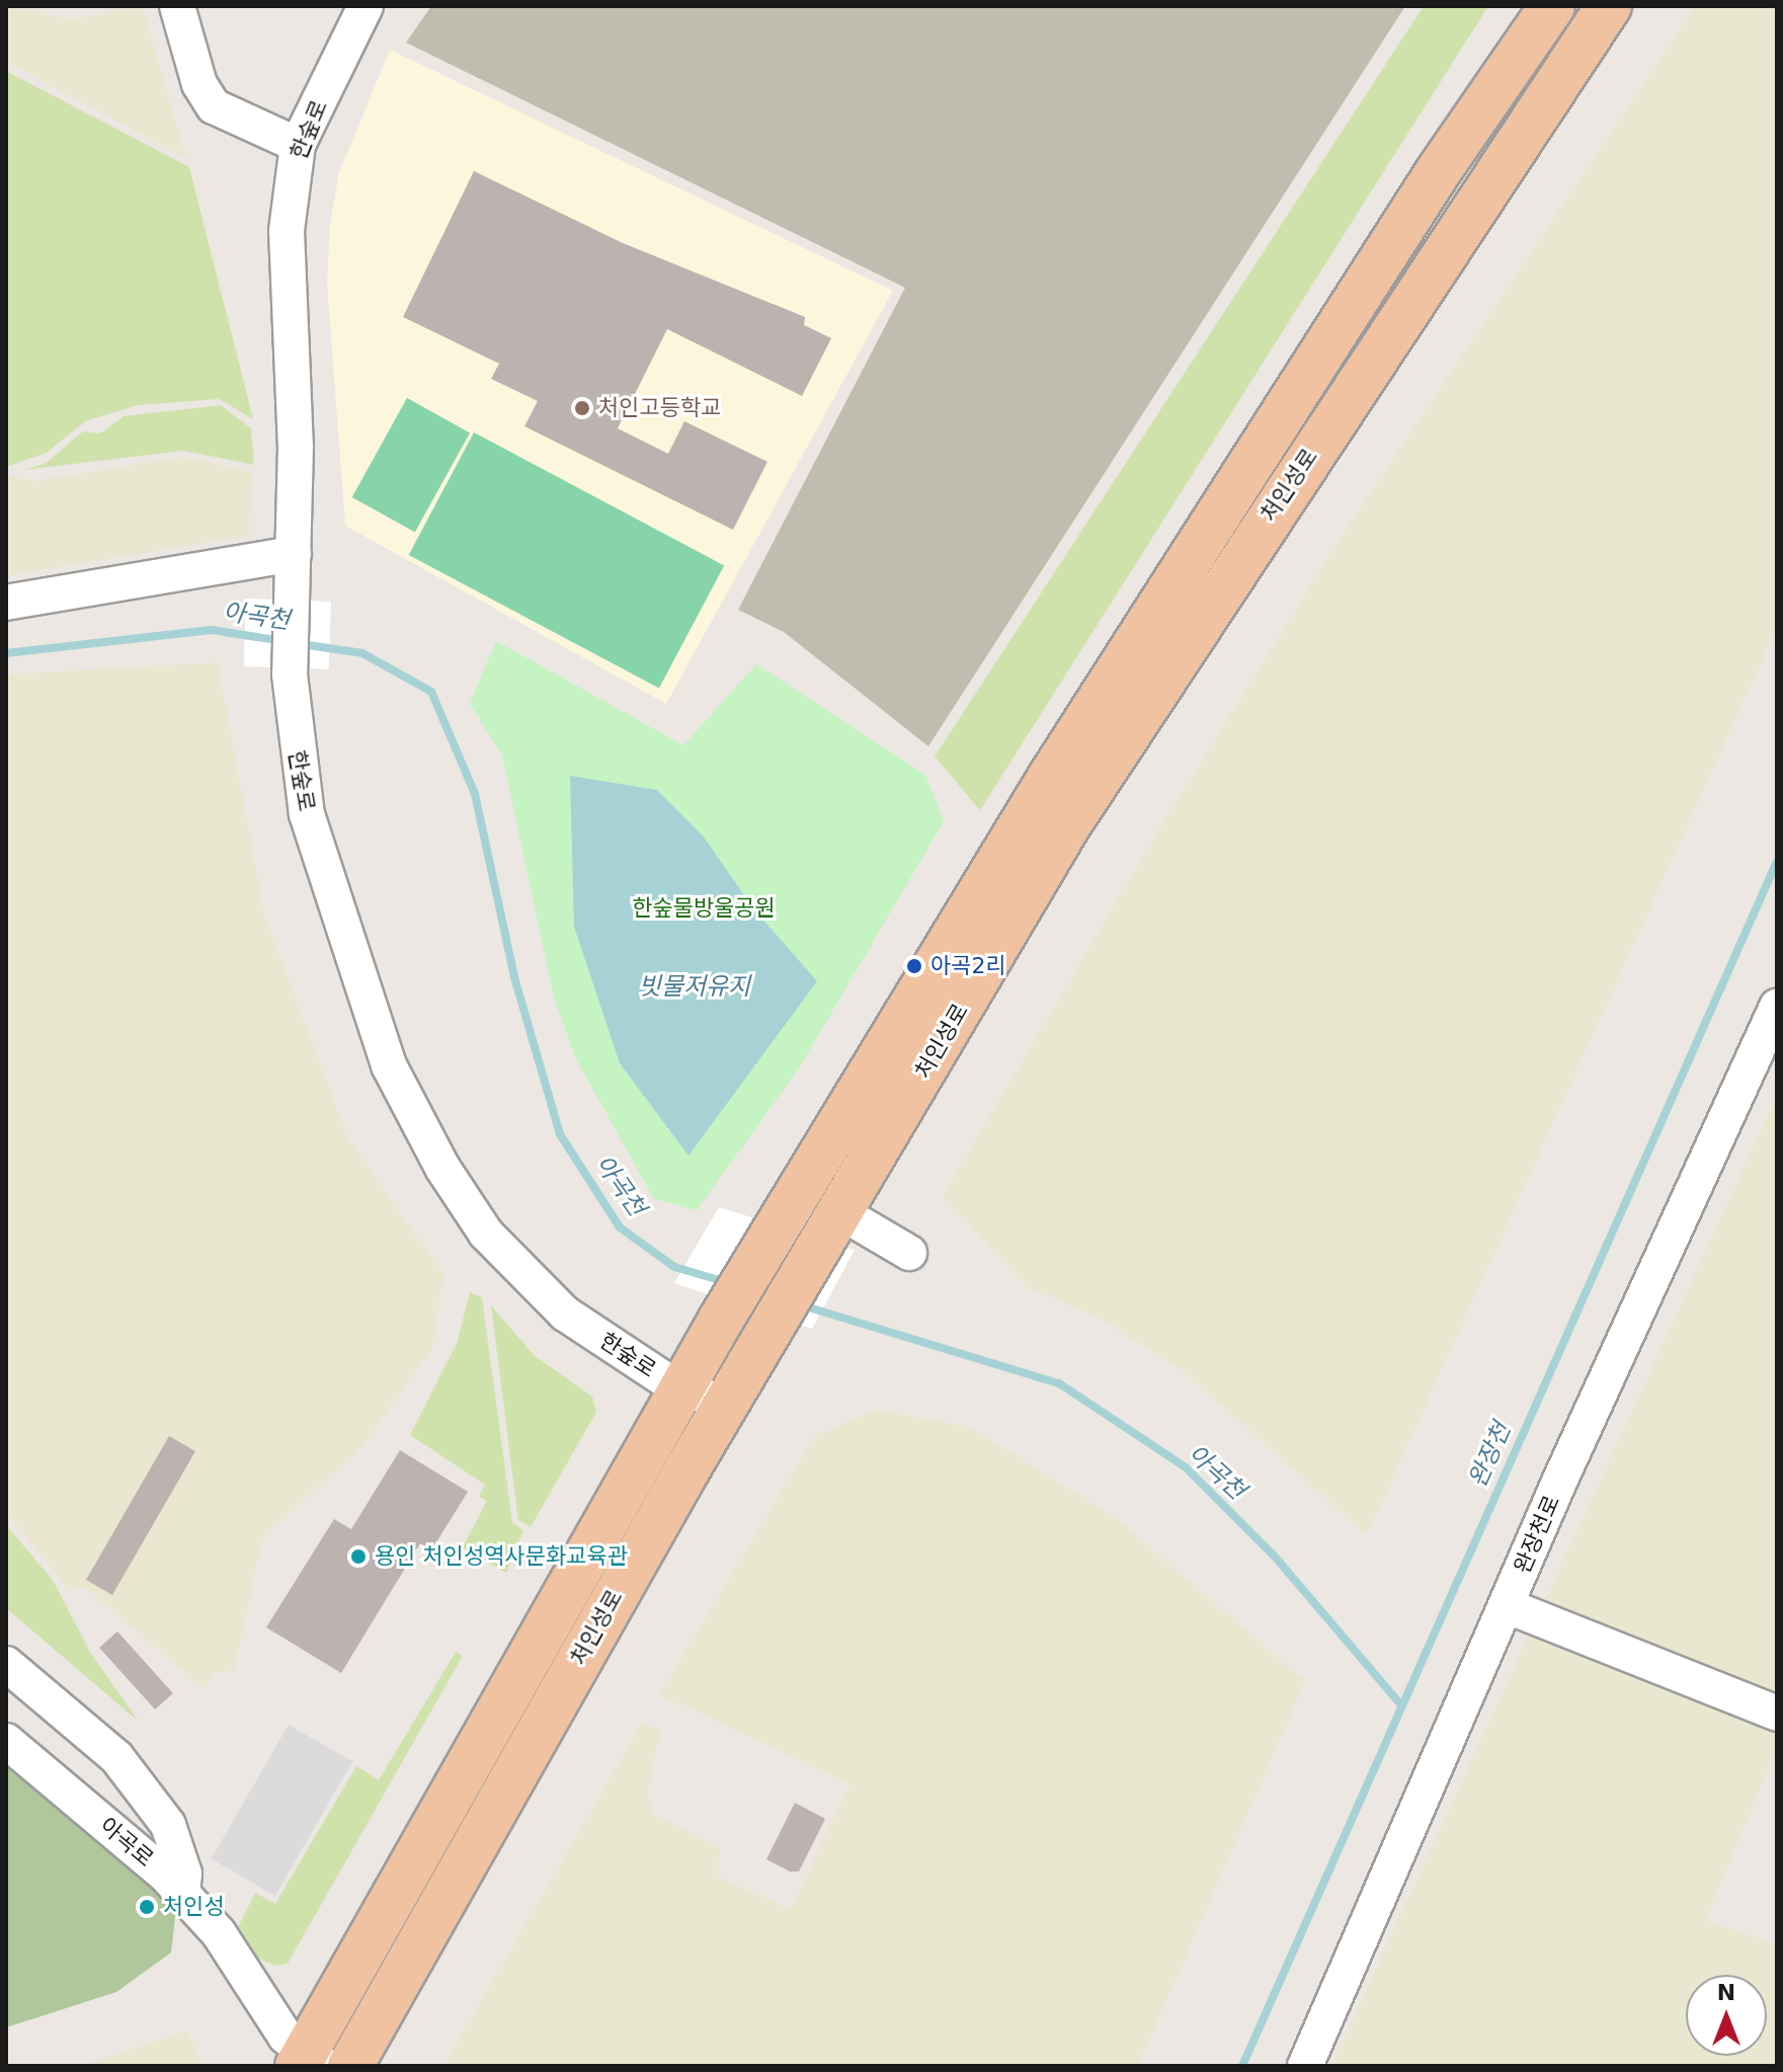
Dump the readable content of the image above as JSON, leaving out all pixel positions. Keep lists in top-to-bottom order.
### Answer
{
  "streets": {
    "main road": ["처인성로"],
    "street": ["한숲로", "완장천로", "아곡로"]
  },
  "crossings": [
    ["한숲로", "처인성로"],
    ["처인성로", "아곡로"]
  ],
  "water": ["아곡천", "빗물저유지", "완장천"],
  "parks": ["한숲물방울공원"],
  "places": [
    "처인고등학교",
    "아곡2리",
    "용인 처인성역사문화교육관",
    "처인성"
  ],
  "north": "top"
}
